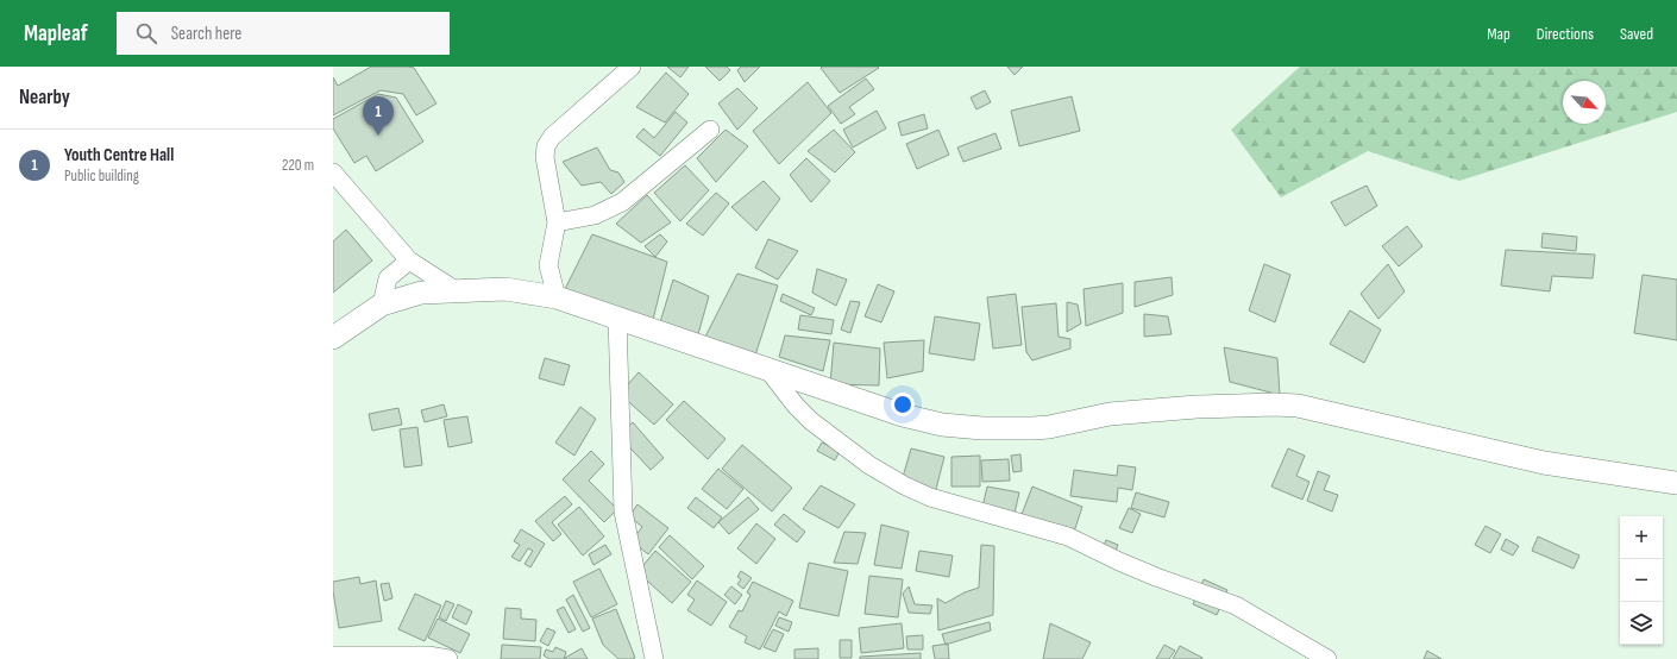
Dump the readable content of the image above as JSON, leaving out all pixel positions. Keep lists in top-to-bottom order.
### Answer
{
  "north": "bottom right",
  "page": {
    "header": "Mapleaf",
    "search": "Search here",
    "nav": ["Map", "Directions", "Saved"],
    "heading": "Nearby",
    "pins": "1",
    "list": [
      {
        "mark": "1",
        "name": "Youth Centre Hall",
        "note": "Public building",
        "value": "220 m"
      }
    ],
    "map_buttons": ["+", "−"]
  }
}
